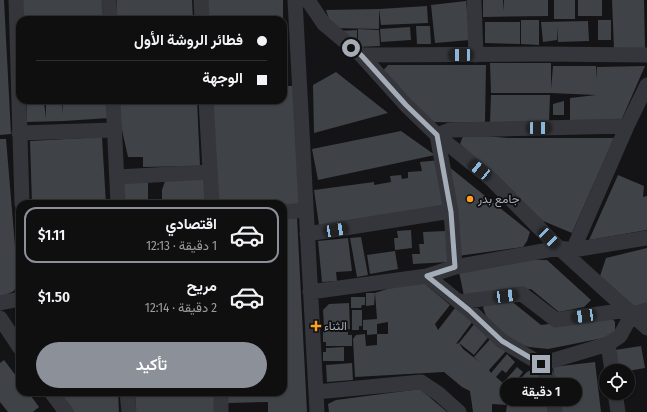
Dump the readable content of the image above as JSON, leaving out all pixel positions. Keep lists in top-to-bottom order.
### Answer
{
  "places": {
    "other": ["جامع بدر"],
    "health": ["الثناء"]
  },
  "page": {
    "banner": ["فطائر الروشة الأول", "الوجهة"],
    "list": [
      {
        "name": "اقتصادي",
        "note": "1 دقيقة · 12:13",
        "value": "$1.11"
      },
      {
        "name": "مريح",
        "note": "2 دقيقة · 12:14",
        "value": "$1.50"
      }
    ],
    "buttons": "تأكيد",
    "bubble": "1 دقيقة"
  }
}
